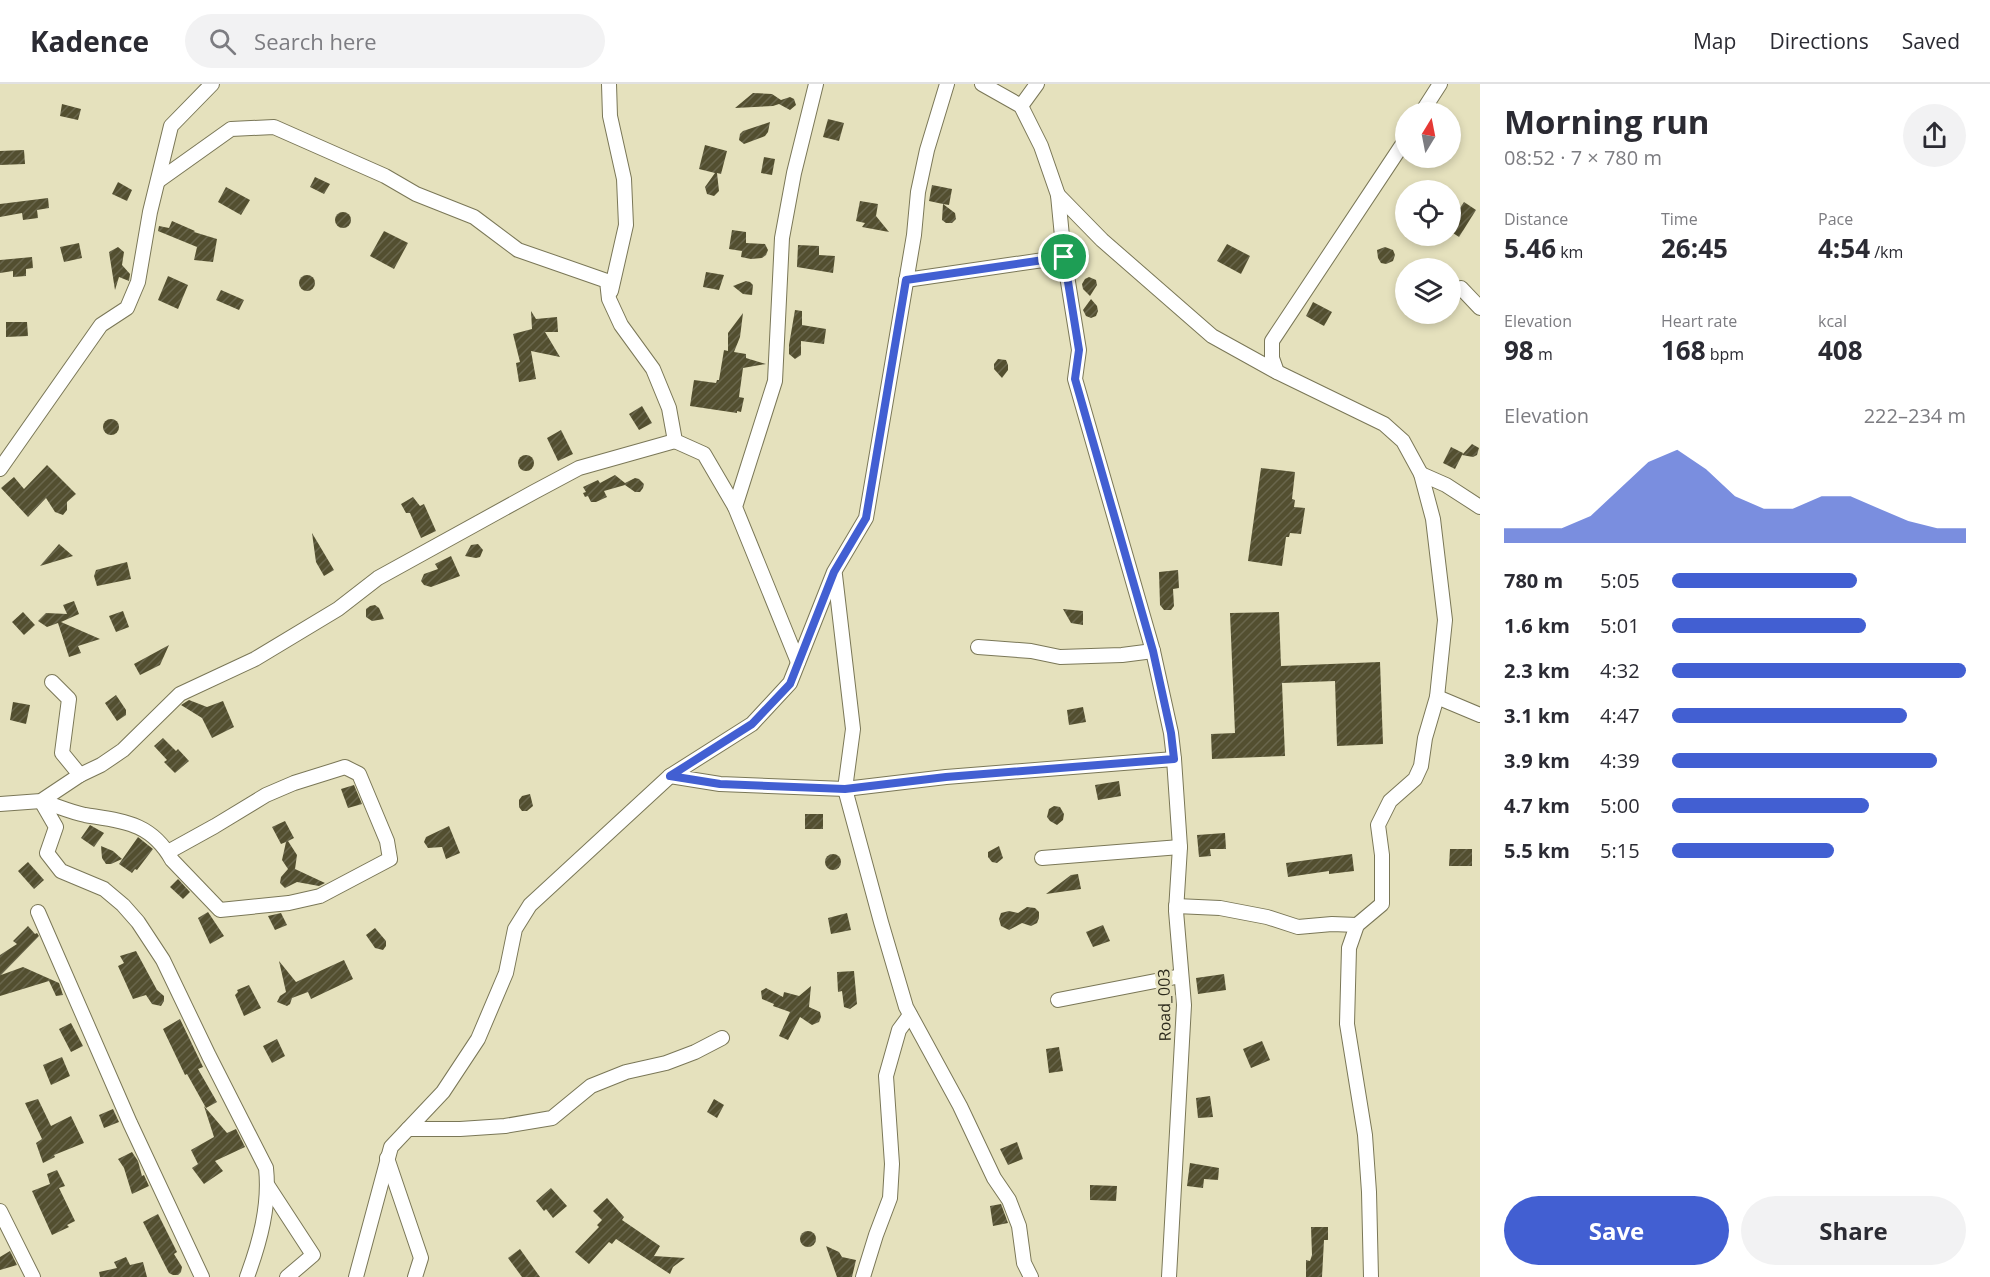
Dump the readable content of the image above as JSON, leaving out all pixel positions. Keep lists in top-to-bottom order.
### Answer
{
  "streets": {
    "street": ["Road_003"]
  },
  "north": "top",
  "page": {
    "header": "Kadence",
    "search": "Search here",
    "nav": ["Map", "Directions", "Saved"],
    "heading": ["Morning run", "08:52 · 7 × 780 m"],
    "stats": [
      ["Distance", "5.46 km"],
      ["Time", "26:45"],
      ["Pace", "4:54 /km"],
      ["Elevation", "98 m"],
      ["Heart rate", "168 bpm"],
      ["kcal", "408"]
    ],
    "chart": ["Elevation", "222–234 m"],
    "list": [
      {
        "name": "780 m",
        "note": "5:05"
      },
      {
        "name": "1.6 km",
        "note": "5:01"
      },
      {
        "name": "2.3 km",
        "note": "4:32"
      },
      {
        "name": "3.1 km",
        "note": "4:47"
      },
      {
        "name": "3.9 km",
        "note": "4:39"
      },
      {
        "name": "4.7 km",
        "note": "5:00"
      },
      {
        "name": "5.5 km",
        "note": "5:15"
      }
    ],
    "buttons": ["Save", "Share"]
  }
}
